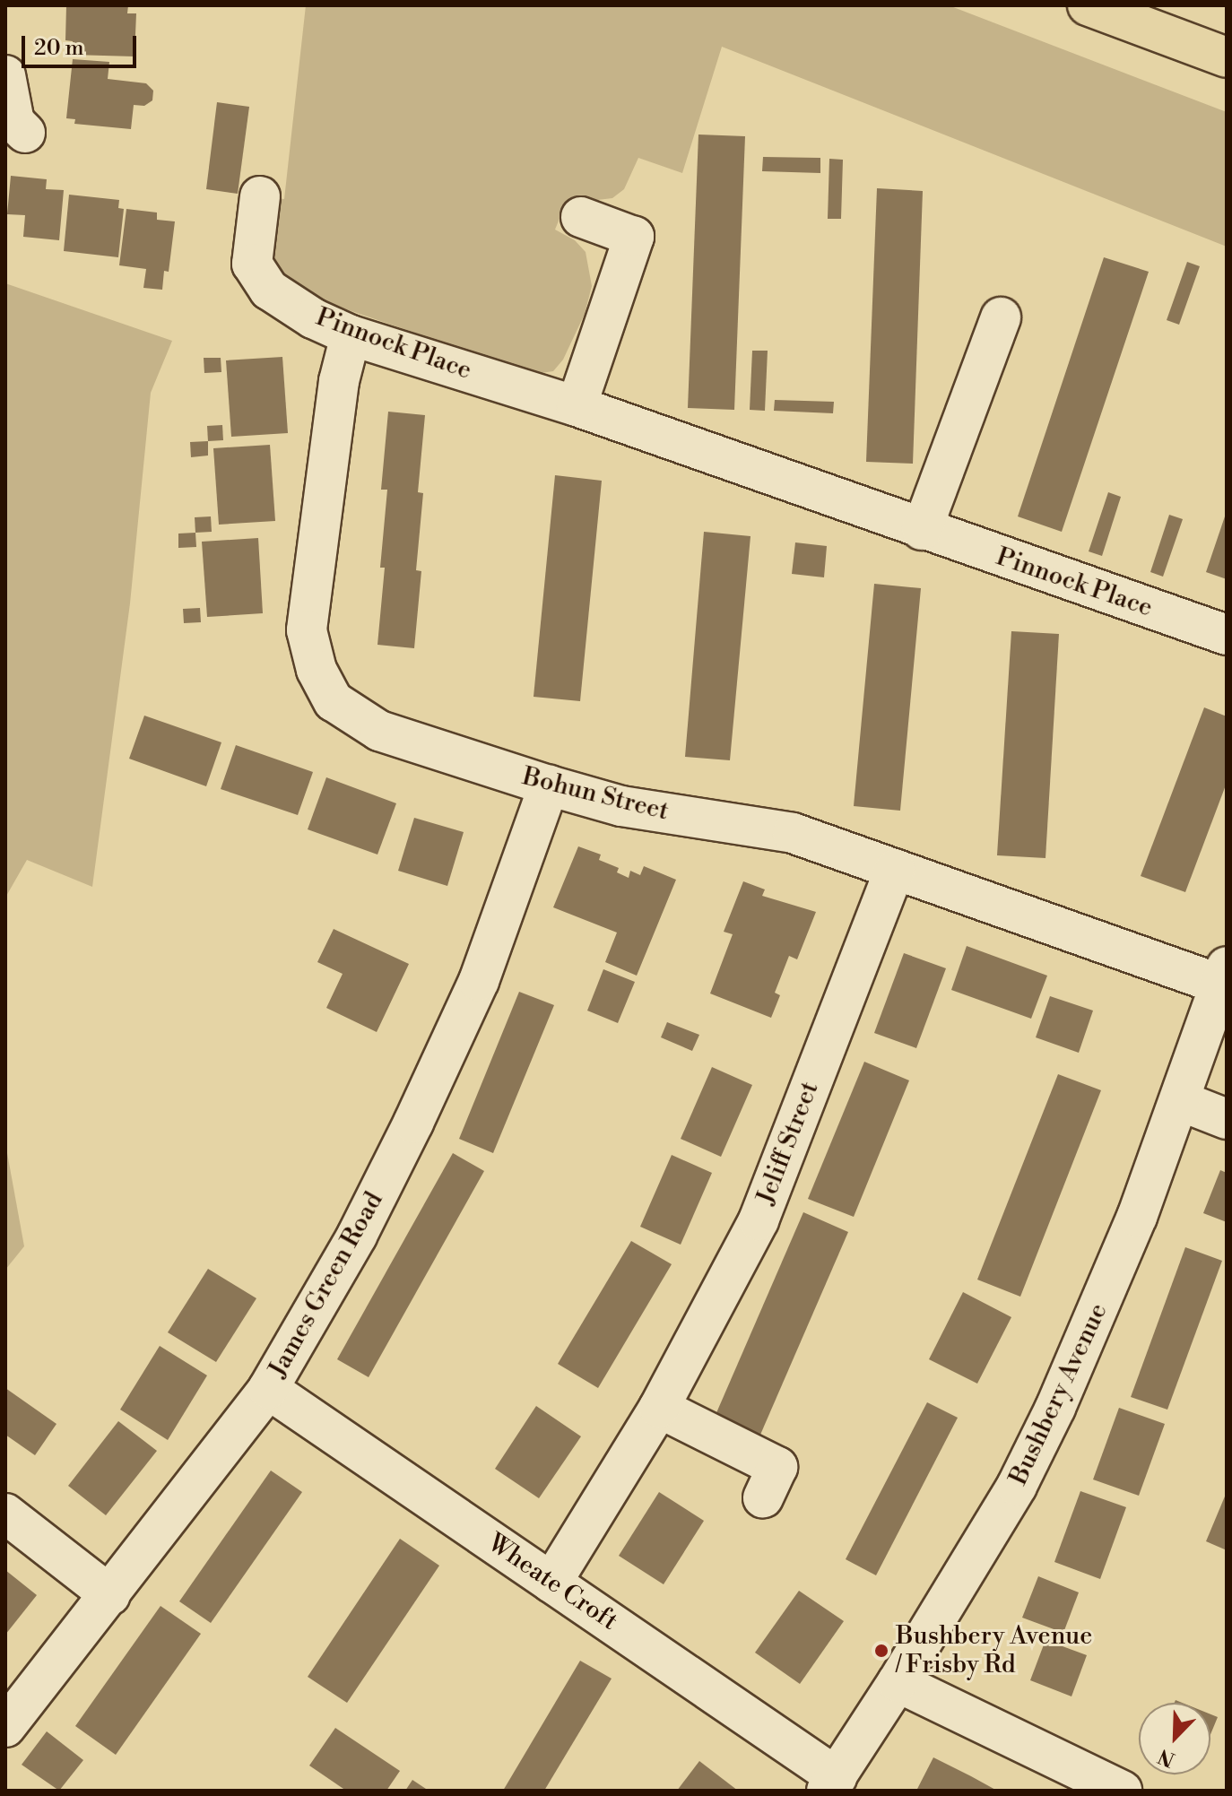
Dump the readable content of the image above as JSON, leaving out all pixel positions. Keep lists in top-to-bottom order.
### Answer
{
  "streets": {
    "street": [
      "Pinnock Place",
      "Bohun Street",
      "Jeliff Street",
      "James Green Road",
      "Bushbery Avenue",
      "Wheate Croft"
    ]
  },
  "crossings": [
    ["Pinnock Place", "Bohun Street"],
    ["Bohun Street", "Jeliff Street"],
    ["Bohun Street", "James Green Road"],
    ["Bohun Street", "Bushbery Avenue"],
    ["Jeliff Street", "Wheate Croft"],
    ["James Green Road", "Wheate Croft"],
    ["Bushbery Avenue", "Wheate Croft"]
  ],
  "places": ["Bushbery Avenue / Frisby Rd"],
  "scale_bar": "20 m",
  "north": "bottom left"
}
